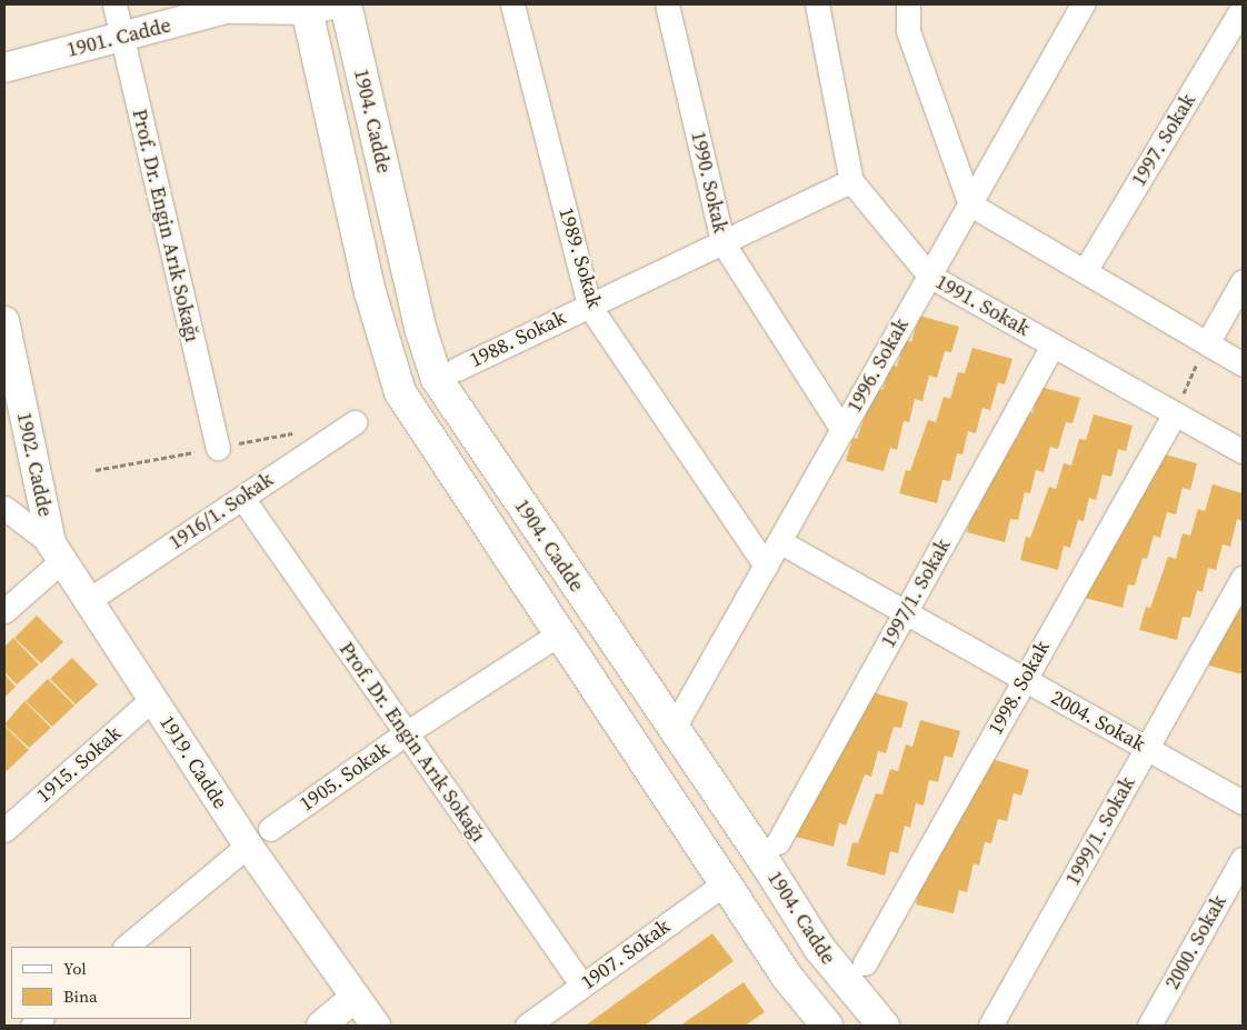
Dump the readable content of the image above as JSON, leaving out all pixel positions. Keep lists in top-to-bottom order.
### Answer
{
  "streets": {
    "main road": ["1904. Cadde"],
    "street": [
      "1901. Cadde",
      "1997. Sokak",
      "1990. Sokak",
      "Prof. Dr. Engin Arık Sokağı",
      "1989. Sokak",
      "1991. Sokak",
      "1988. Sokak",
      "1996. Sokak",
      "1902. Cadde",
      "1916/1. Sokak",
      "1997/1. Sokak",
      "1998. Sokak",
      "2004. Sokak",
      "1919. Cadde",
      "1915. Sokak",
      "1905. Sokak",
      "1999/1. Sokak",
      "2000. Sokak",
      "1907. Sokak"
    ]
  },
  "crossings": [
    ["1901. Cadde", "1904. Cadde"],
    ["1901. Cadde", "Prof. Dr. Engin Arık Sokağı"],
    ["1904. Cadde", "1996. Sokak"],
    ["1904. Cadde", "1905. Sokak"],
    ["1904. Cadde", "1907. Sokak"],
    ["1990. Sokak", "1988. Sokak"],
    ["1990. Sokak", "1996. Sokak"],
    ["Prof. Dr. Engin Arık Sokağı", "1916/1. Sokak"],
    ["Prof. Dr. Engin Arık Sokağı", "1905. Sokak"],
    ["Prof. Dr. Engin Arık Sokağı", "1907. Sokak"],
    ["1989. Sokak", "1988. Sokak"],
    ["1989. Sokak", "1996. Sokak"],
    ["1991. Sokak", "1988. Sokak"],
    ["1991. Sokak", "1996. Sokak"],
    ["1991. Sokak", "1997/1. Sokak"],
    ["1991. Sokak", "1998. Sokak"],
    ["1996. Sokak", "2004. Sokak"],
    ["1902. Cadde", "1919. Cadde"],
    ["1916/1. Sokak", "1919. Cadde"],
    ["1997/1. Sokak", "2004. Sokak"],
    ["1998. Sokak", "2004. Sokak"],
    ["2004. Sokak", "1999/1. Sokak"],
    ["1919. Cadde", "1915. Sokak"],
    ["1919. Cadde", "1905. Sokak"]
  ],
  "legend": ["Yol", "Bina"]
}
